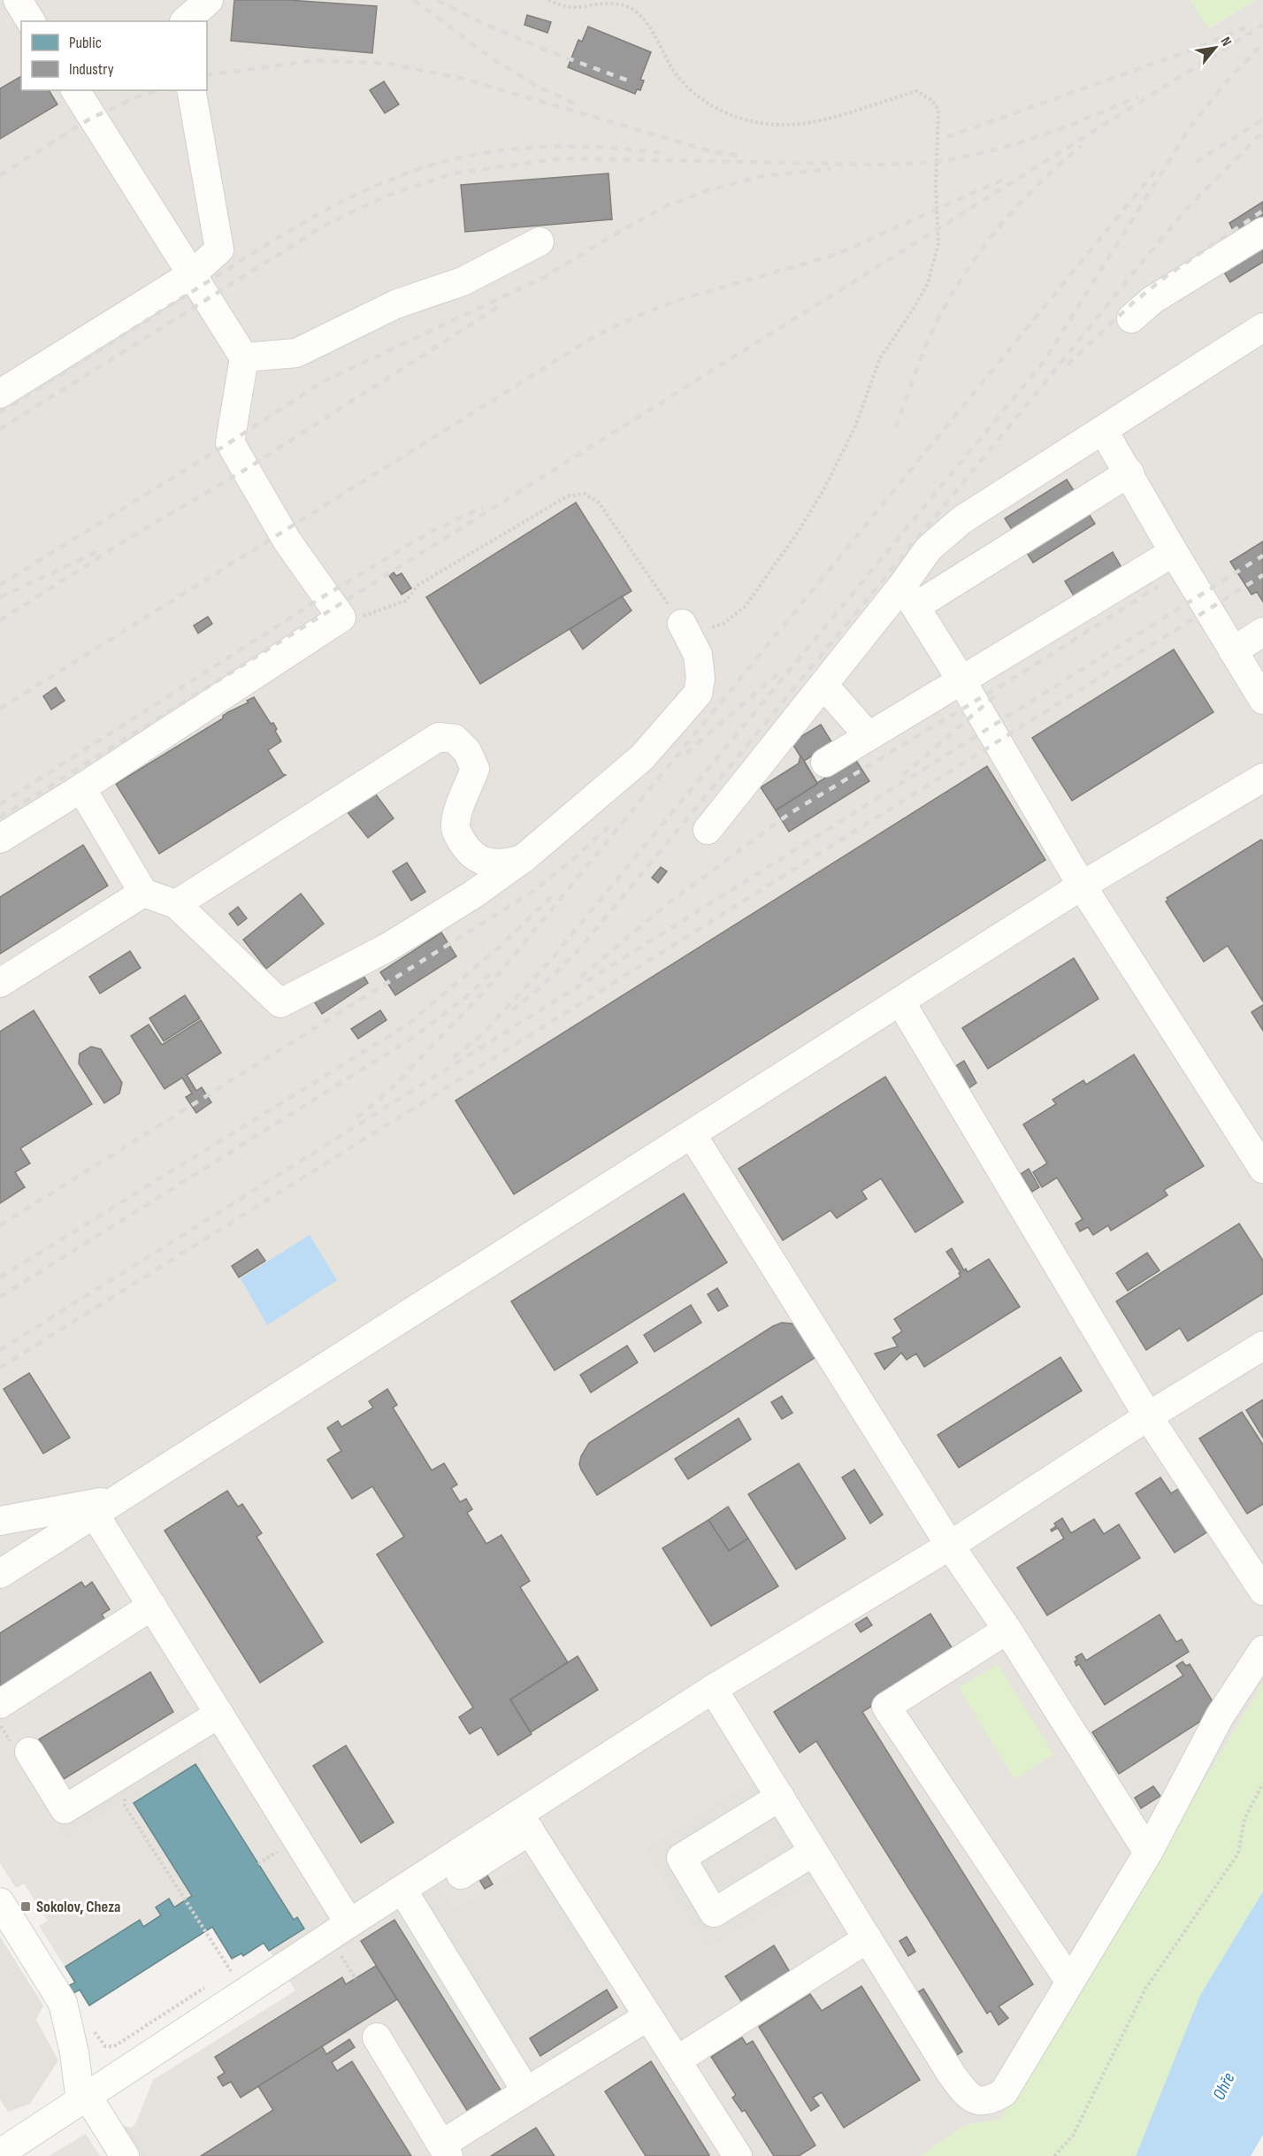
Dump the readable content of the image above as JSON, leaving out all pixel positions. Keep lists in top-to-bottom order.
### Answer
{
  "water": ["Ohře"],
  "places": {
    "transit": ["Sokolov, Cheza"]
  },
  "legend": ["Public", "Industry"],
  "north": "top right"
}
